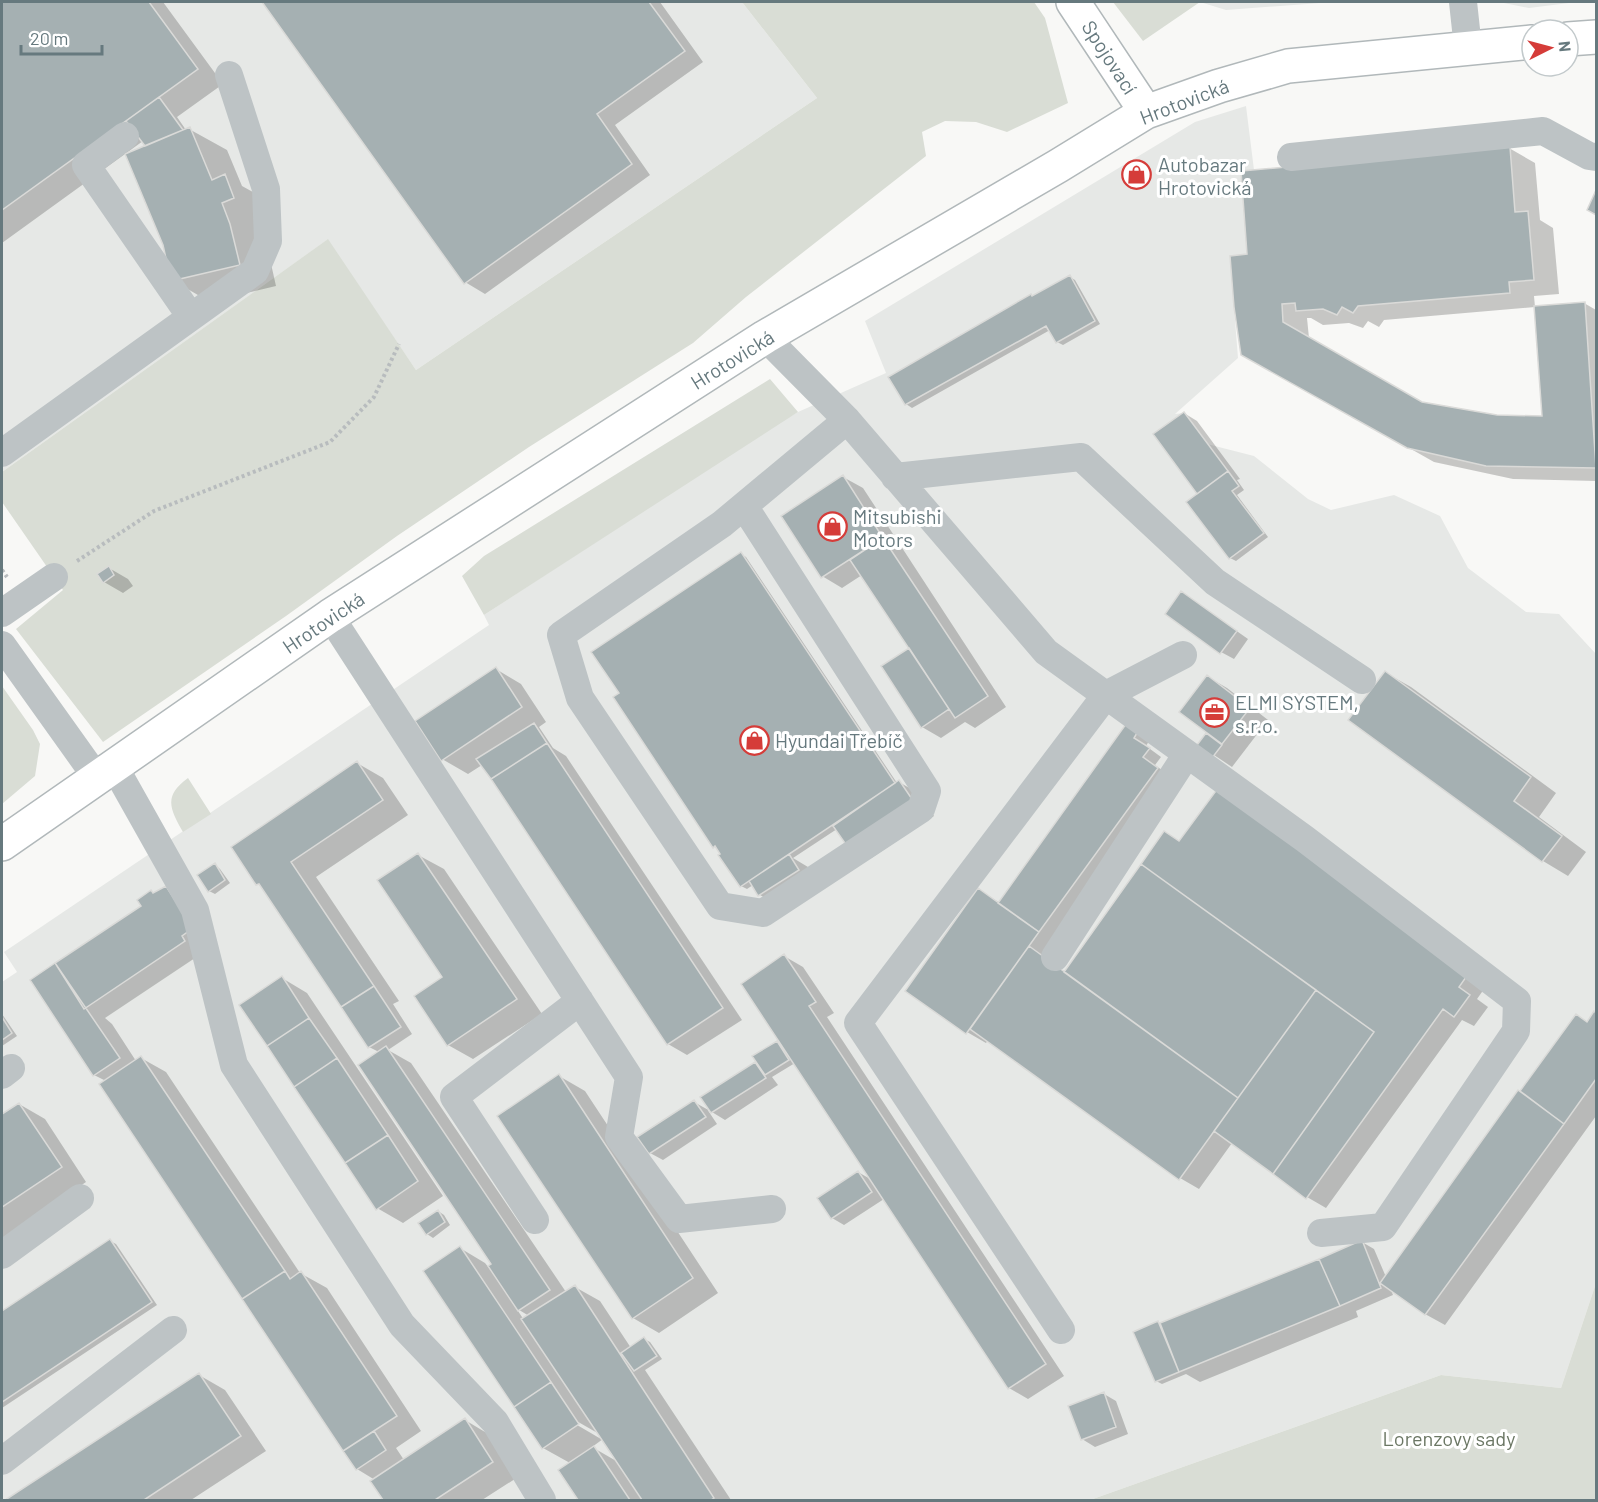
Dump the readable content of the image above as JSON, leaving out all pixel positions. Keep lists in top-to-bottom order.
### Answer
{
  "streets": {
    "main road": ["Spojovací", "Hrotovická"]
  },
  "crossings": [
    ["Spojovací", "Hrotovická"]
  ],
  "parks": ["Lorenzovy sady"],
  "places": {
    "shop": ["Autobazar Hrotovická", "Mitsubishi Motors", "Hyundai Třebíč"],
    "office": ["ELMI SYSTEM, s.r.o."]
  },
  "scale_bar": "20 m",
  "north": "right"
}
